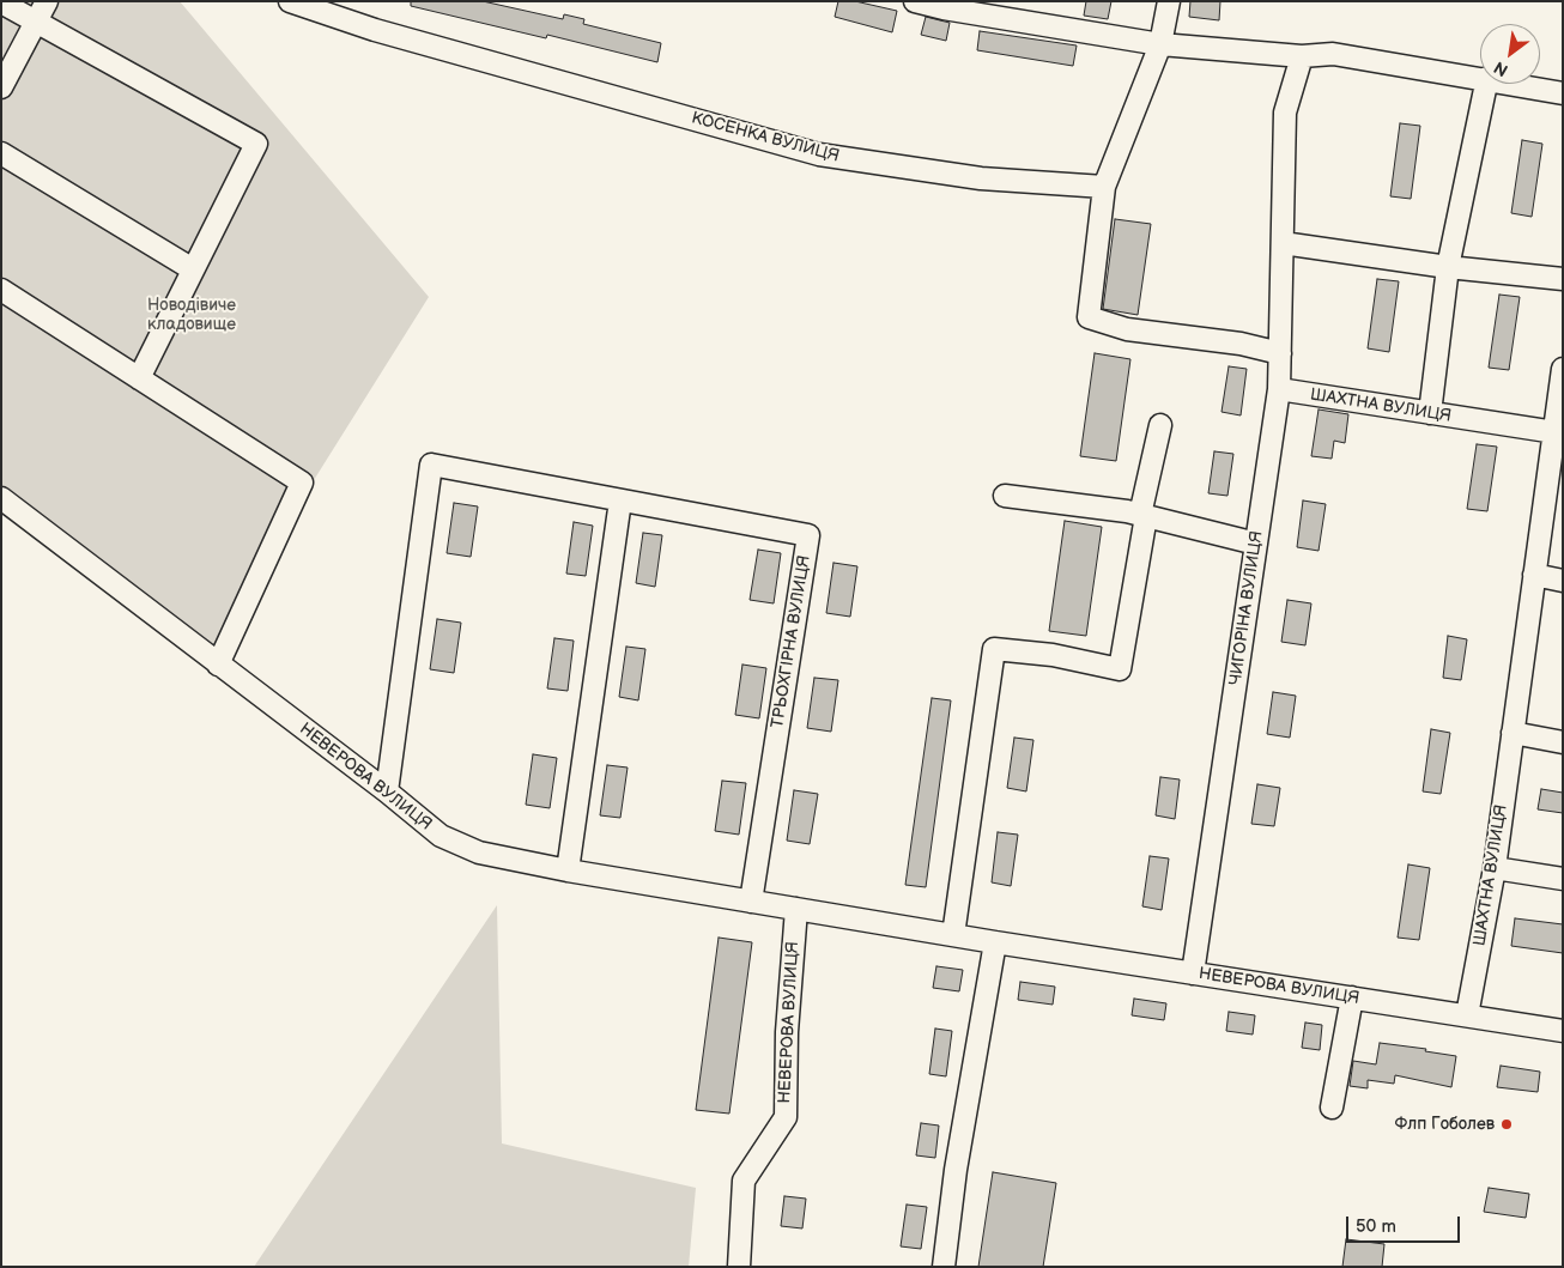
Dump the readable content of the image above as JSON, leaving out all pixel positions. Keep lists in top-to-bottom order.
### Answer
{
  "streets": {
    "street": [
      "КОСЕНКА ВУЛИЦЯ",
      "ШАХТНА ВУЛИЦЯ",
      "ЧИГОРІНА ВУЛИЦЯ",
      "ТРЬОХГІРНА ВУЛИЦЯ",
      "НЕВЕРОВА ВУЛИЦЯ"
    ]
  },
  "crossings": [
    ["ШАХТНА ВУЛИЦЯ", "ЧИГОРІНА ВУЛИЦЯ"],
    ["ШАХТНА ВУЛИЦЯ", "НЕВЕРОВА ВУЛИЦЯ"],
    ["ЧИГОРІНА ВУЛИЦЯ", "НЕВЕРОВА ВУЛИЦЯ"],
    ["ТРЬОХГІРНА ВУЛИЦЯ", "НЕВЕРОВА ВУЛИЦЯ"]
  ],
  "parks": ["Новодівиче кладовище"],
  "places": ["Флп Гоболев"],
  "scale_bar": "50 m",
  "north": "bottom left"
}
